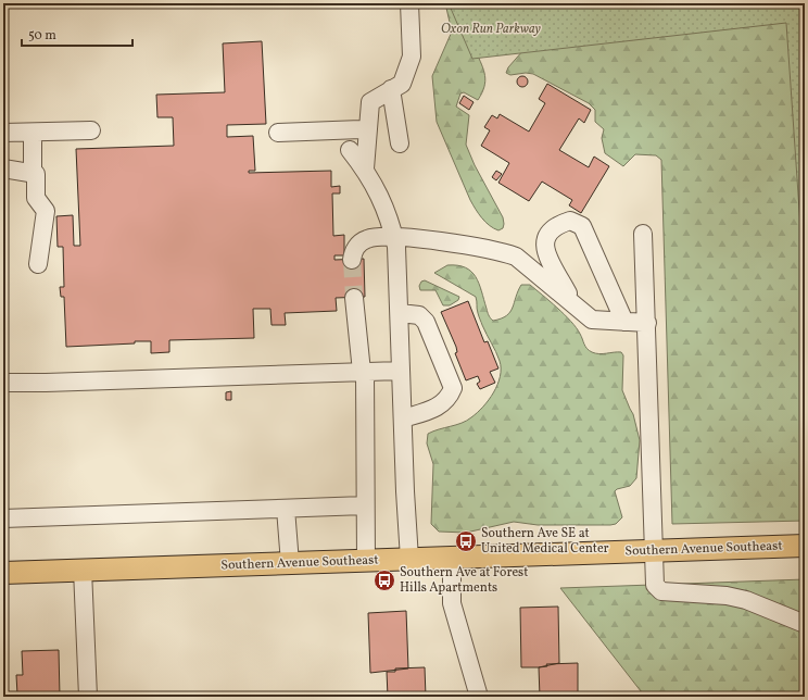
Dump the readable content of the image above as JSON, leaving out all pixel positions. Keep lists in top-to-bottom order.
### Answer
{
  "streets": {
    "main road": ["Southern Avenue Southeast"]
  },
  "parks": ["Oxon Run Parkway"],
  "places": {
    "bus stop": ["Southern Ave SE at United Medical Center", "Southern Ave at Forest Hills Apartments"]
  },
  "scale_bar": "50 m"
}
